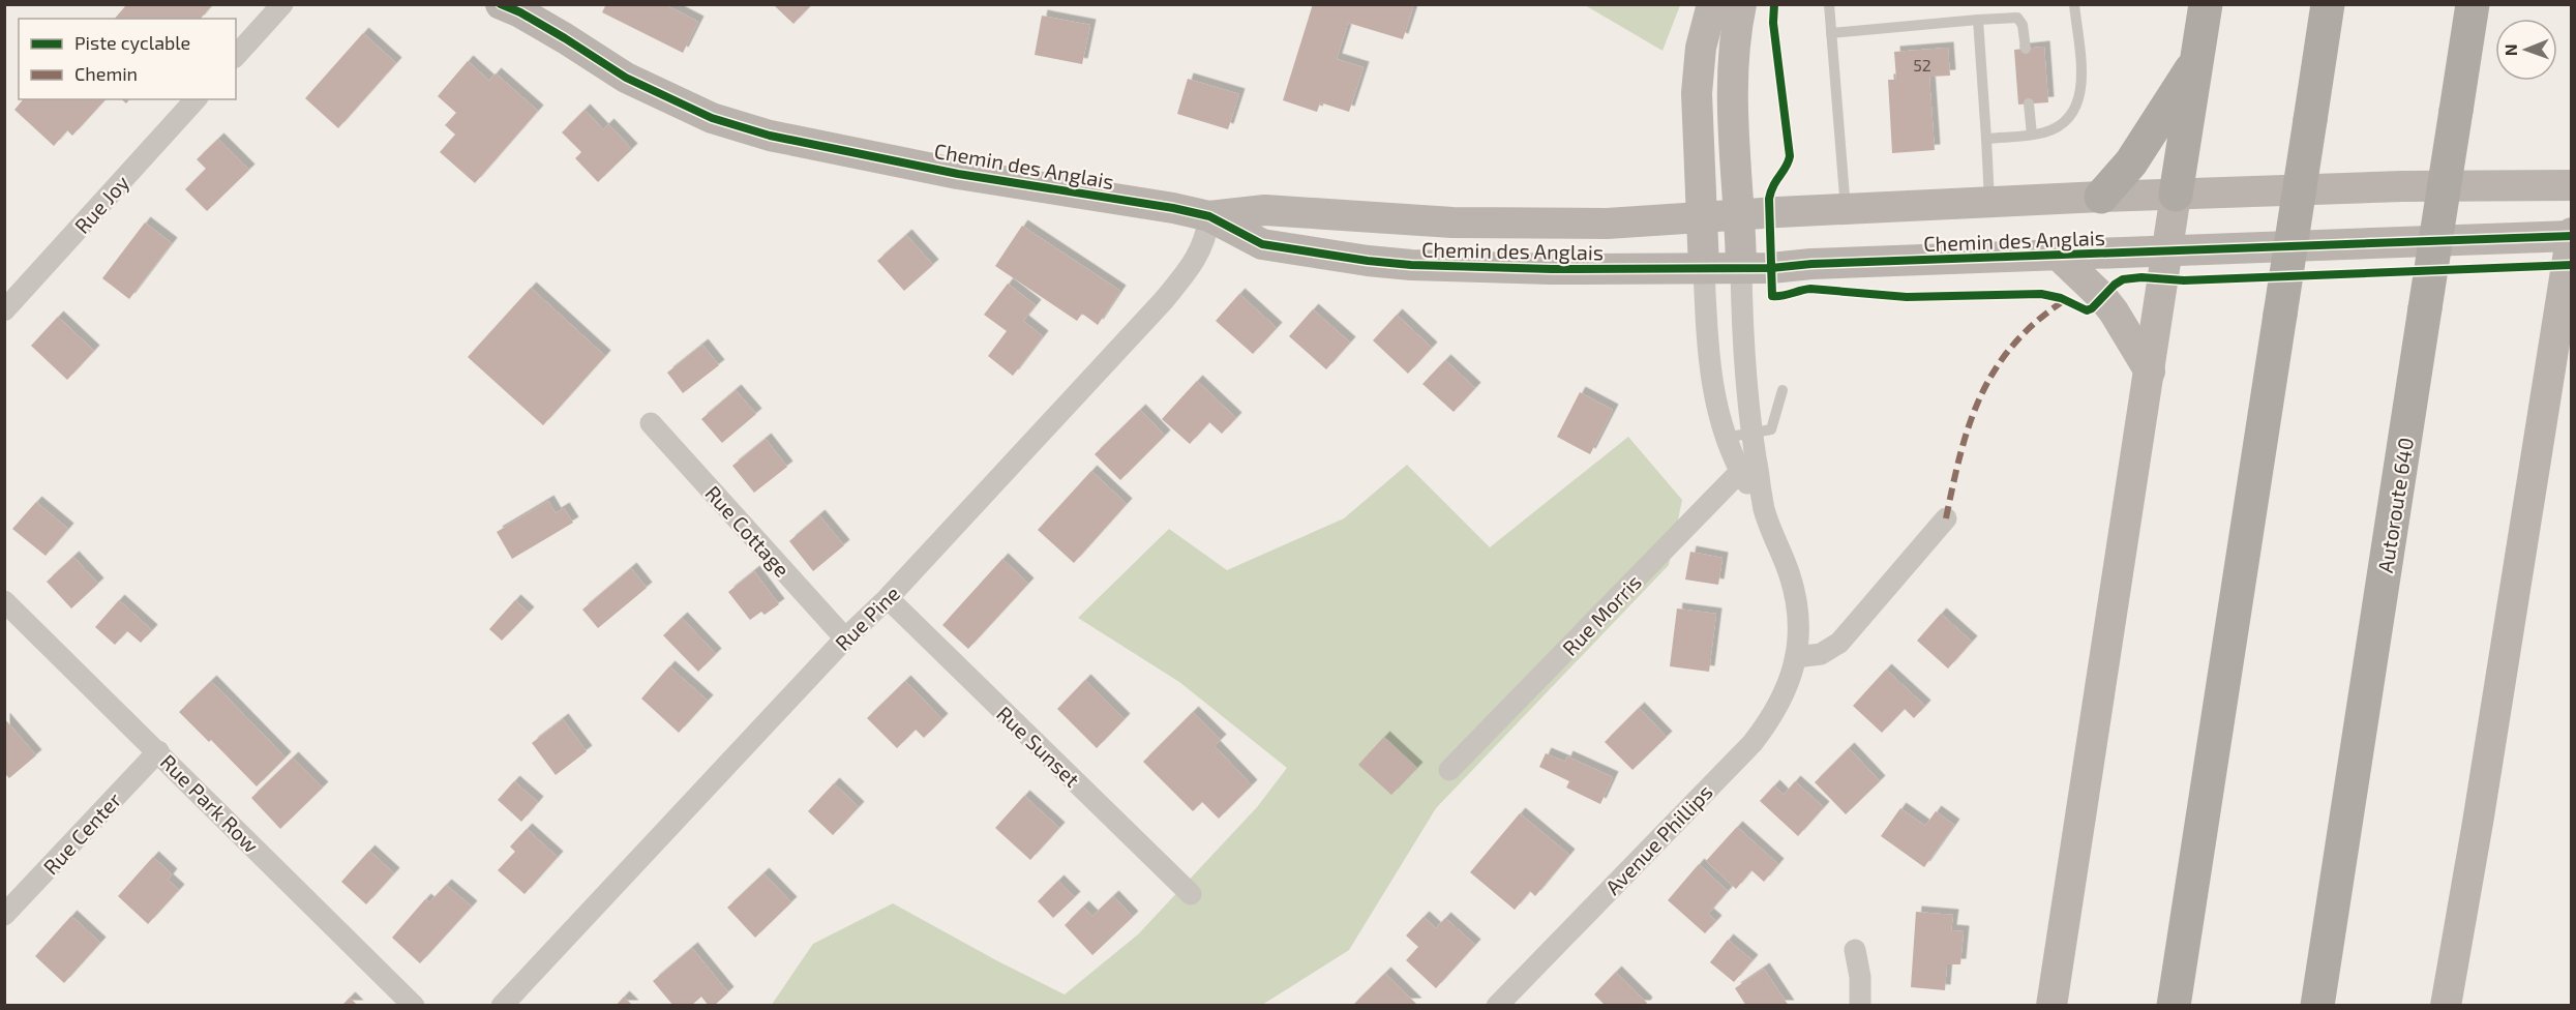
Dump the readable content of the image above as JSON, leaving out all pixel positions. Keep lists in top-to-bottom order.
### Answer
{
  "streets": {
    "highway": ["Autoroute 640"],
    "street": [
      "Chemin des Anglais",
      "Rue Joy",
      "Rue Cottage",
      "Rue Morris",
      "Rue Pine",
      "Rue Sunset",
      "Rue Park Row",
      "Rue Center",
      "Avenue Phillips"
    ]
  },
  "crossings": [
    ["Chemin des Anglais", "Rue Pine"],
    ["Chemin des Anglais", "Avenue Phillips"],
    ["Rue Cottage", "Rue Pine"],
    ["Rue Morris", "Avenue Phillips"],
    ["Rue Pine", "Rue Sunset"],
    ["Rue Park Row", "Rue Center"]
  ],
  "house_numbers": ["52"],
  "legend": ["Piste cyclable", "Chemin"],
  "north": "left"
}
